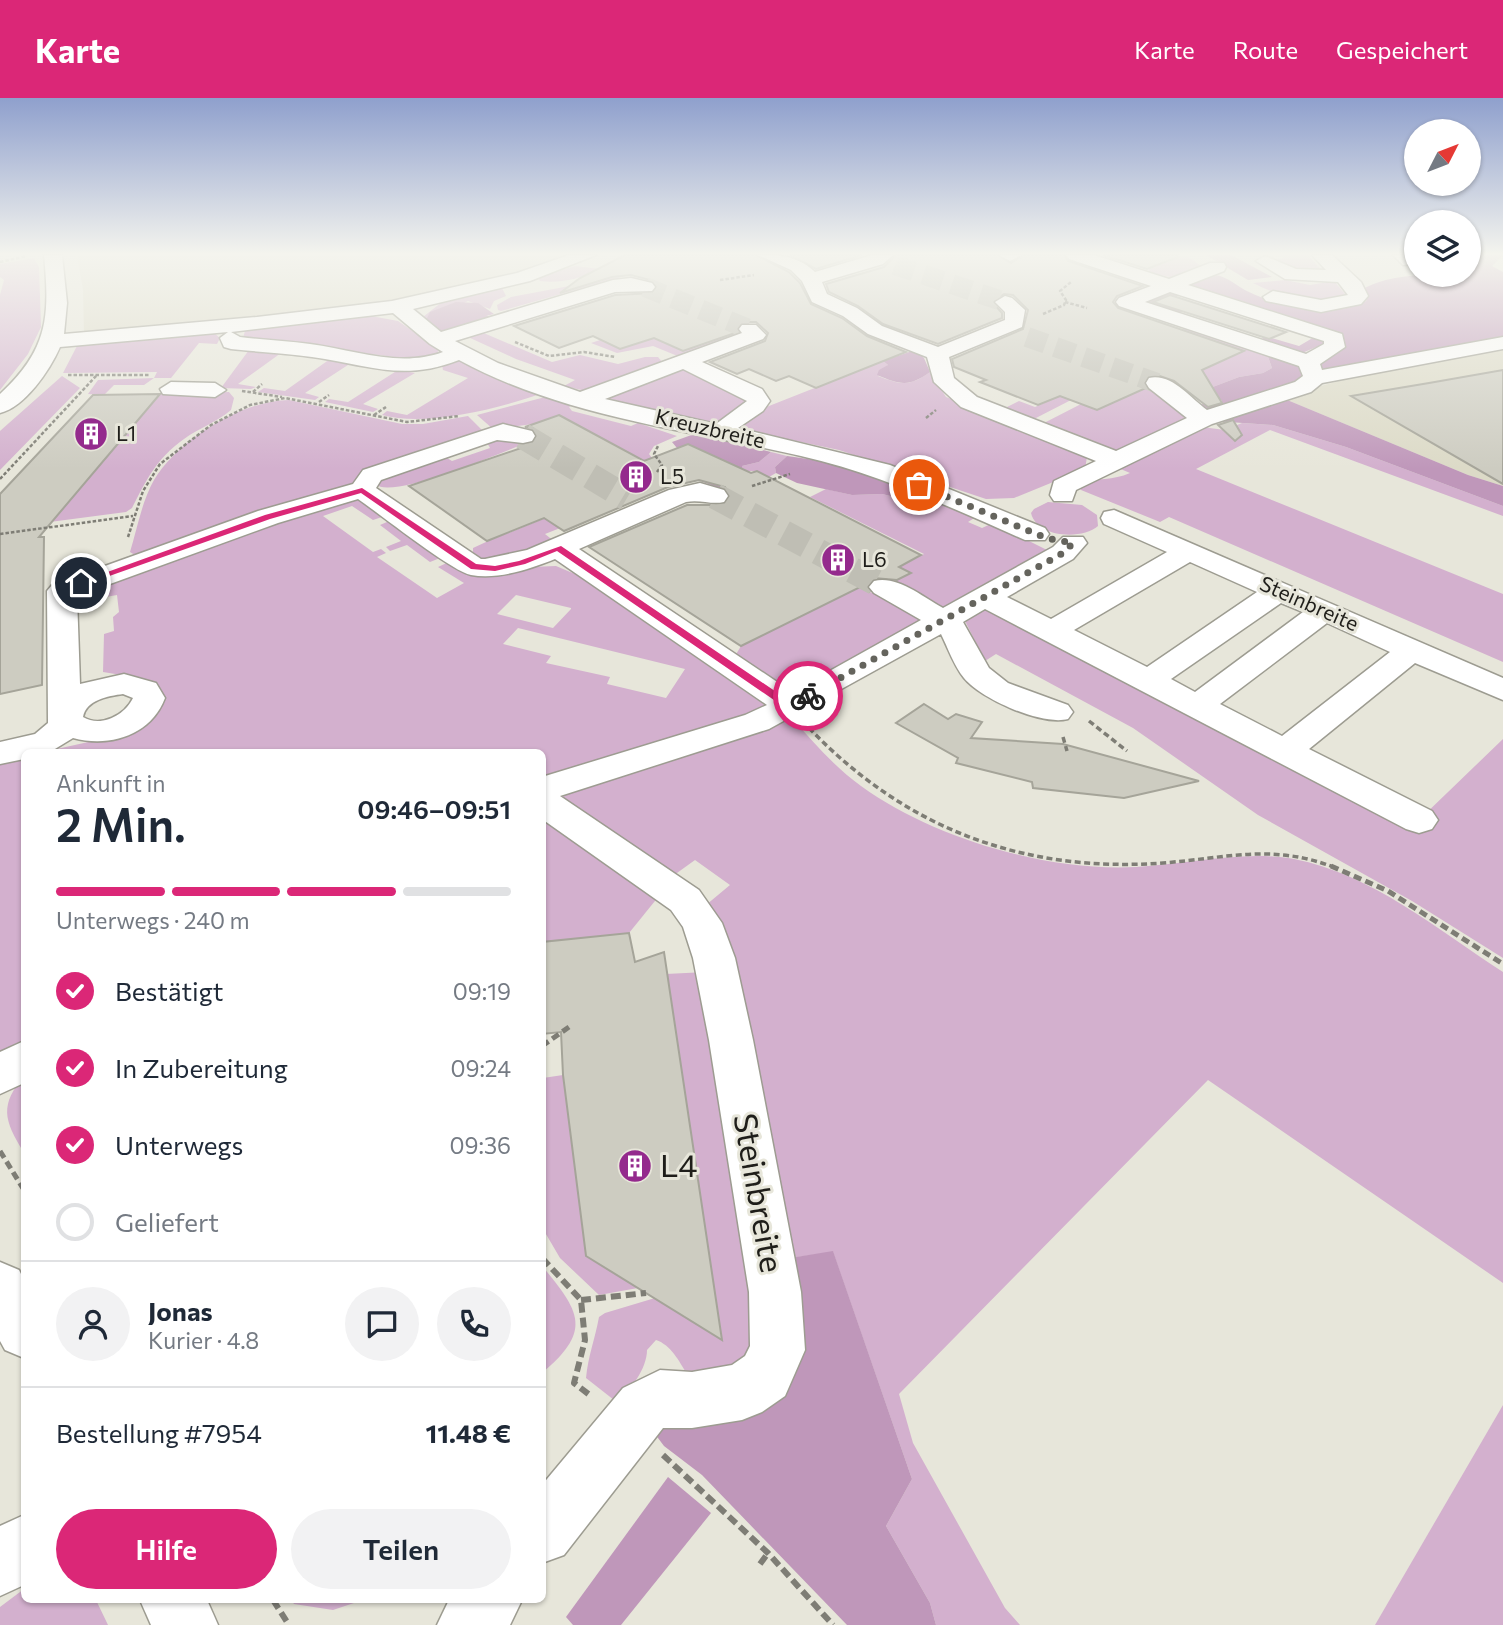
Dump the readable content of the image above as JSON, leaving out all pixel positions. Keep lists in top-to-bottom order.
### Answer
{
  "streets": {
    "street": ["Kreuzbreite", "Steinbreite"]
  },
  "places": {
    "building": [
      "L1",
      "L5",
      "L6",
      "L4"
    ]
  },
  "north": "top right",
  "page": {
    "header": "Karte",
    "nav": ["Karte", "Route", "Gespeichert"],
    "heading": ["2 Min.", "Ankunft in", "09:46–09:51"],
    "panel": [
      "Jonas",
      "Kurier · 4.8",
      "Bestellung #7954",
      "11.48 €"
    ],
    "bar": "Unterwegs · 240 m",
    "list": [
      ["Bestätigt", "09:19"],
      ["In Zubereitung", "09:24"],
      ["Unterwegs", "09:36"],
      "Geliefert"
    ],
    "buttons": ["Hilfe", "Teilen"]
  }
}
